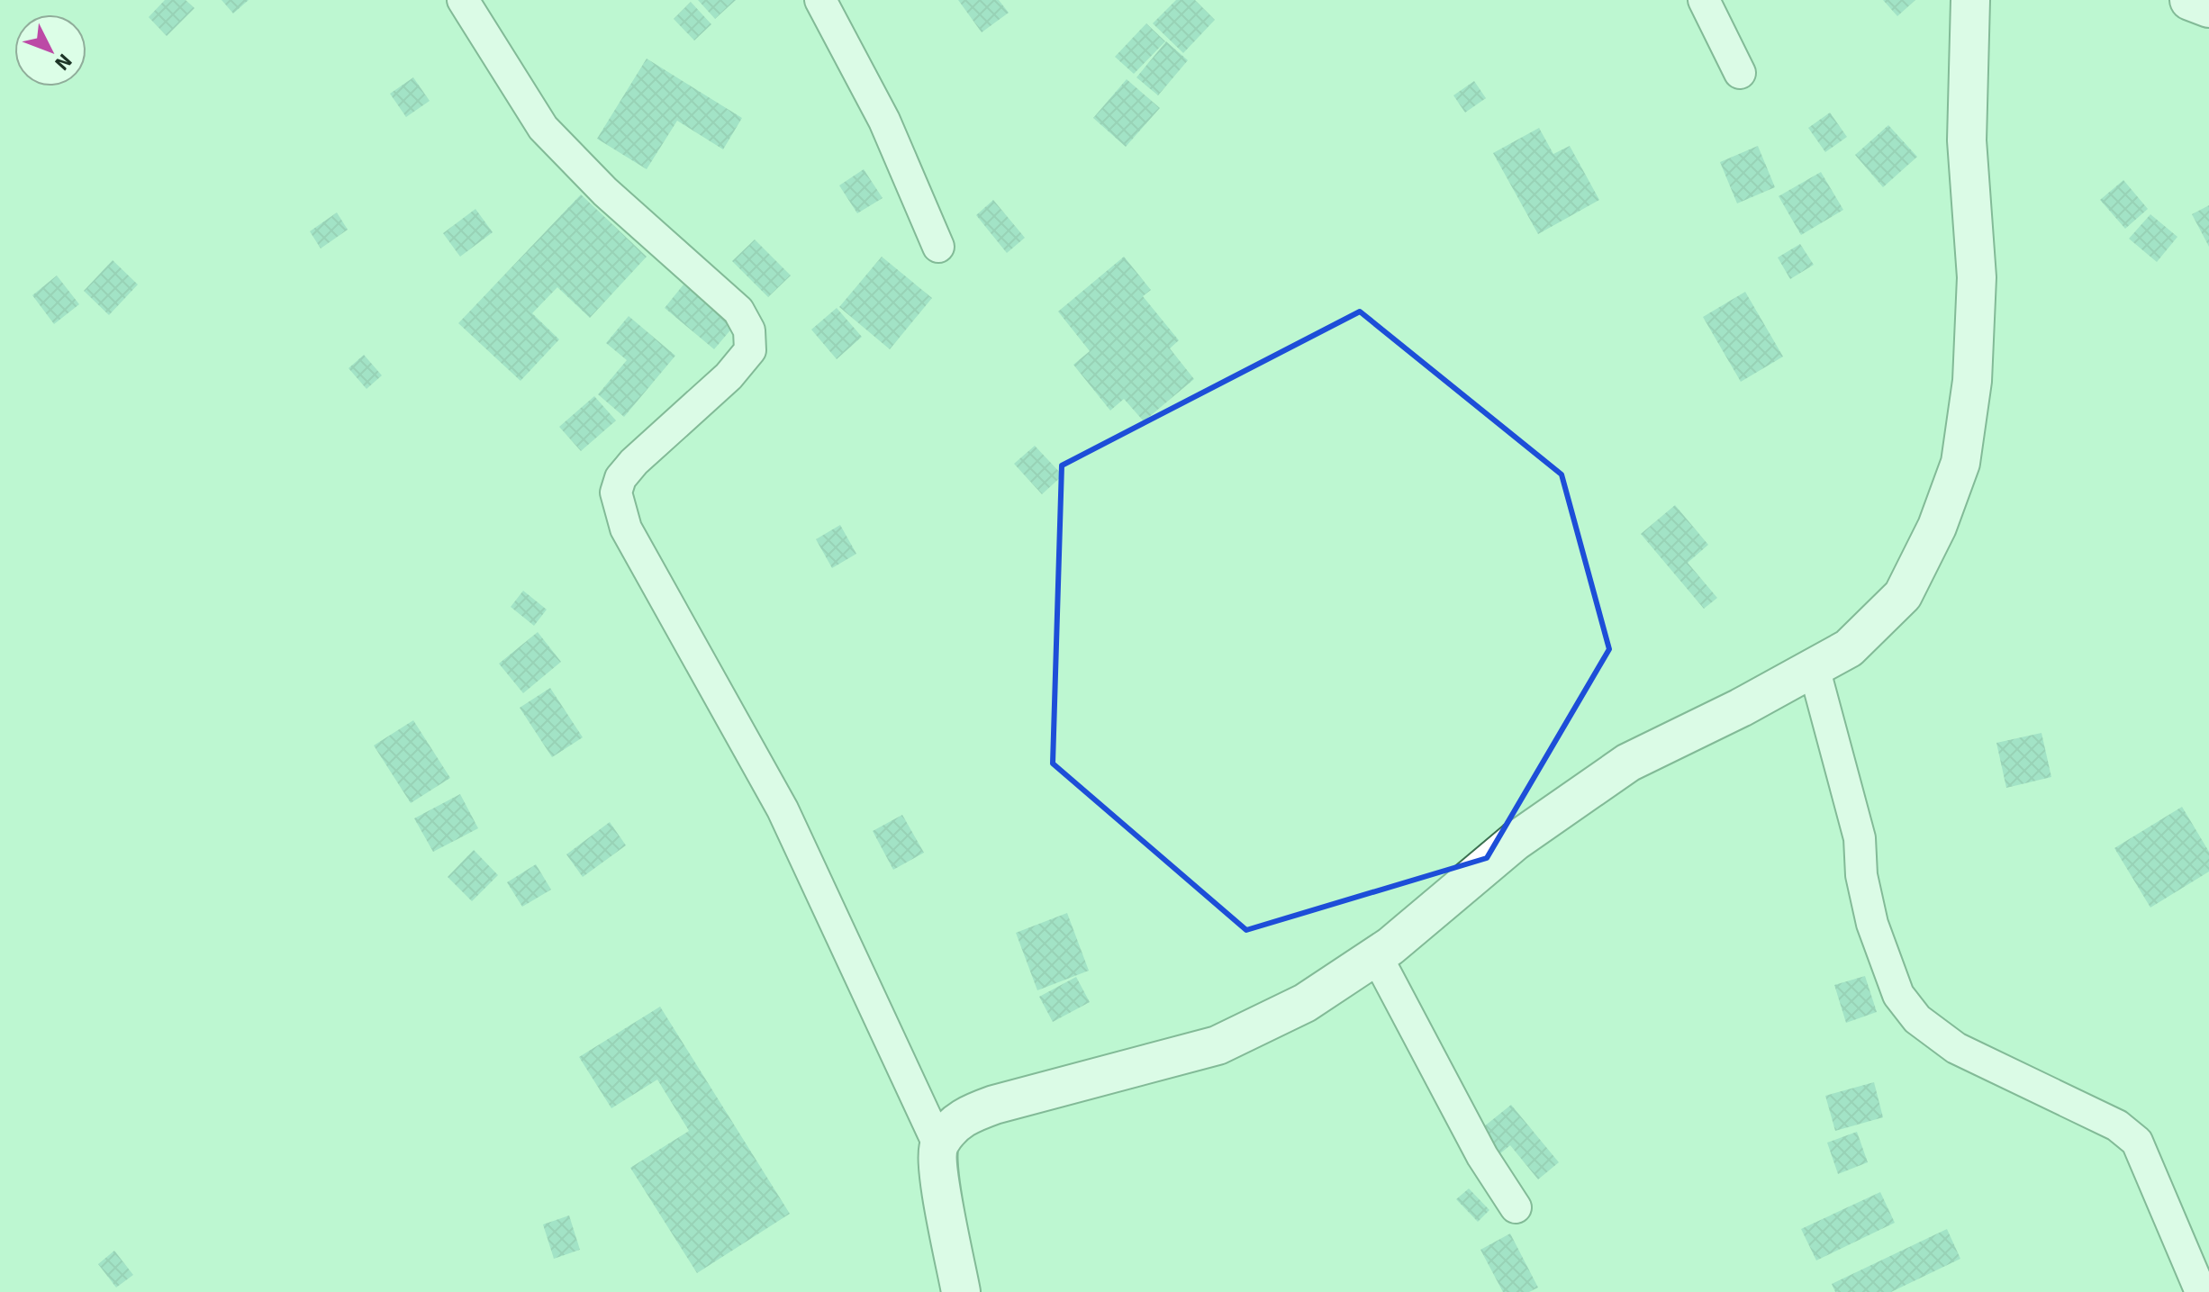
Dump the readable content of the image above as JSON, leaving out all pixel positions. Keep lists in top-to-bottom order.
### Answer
{
  "north": "bottom right"
}
